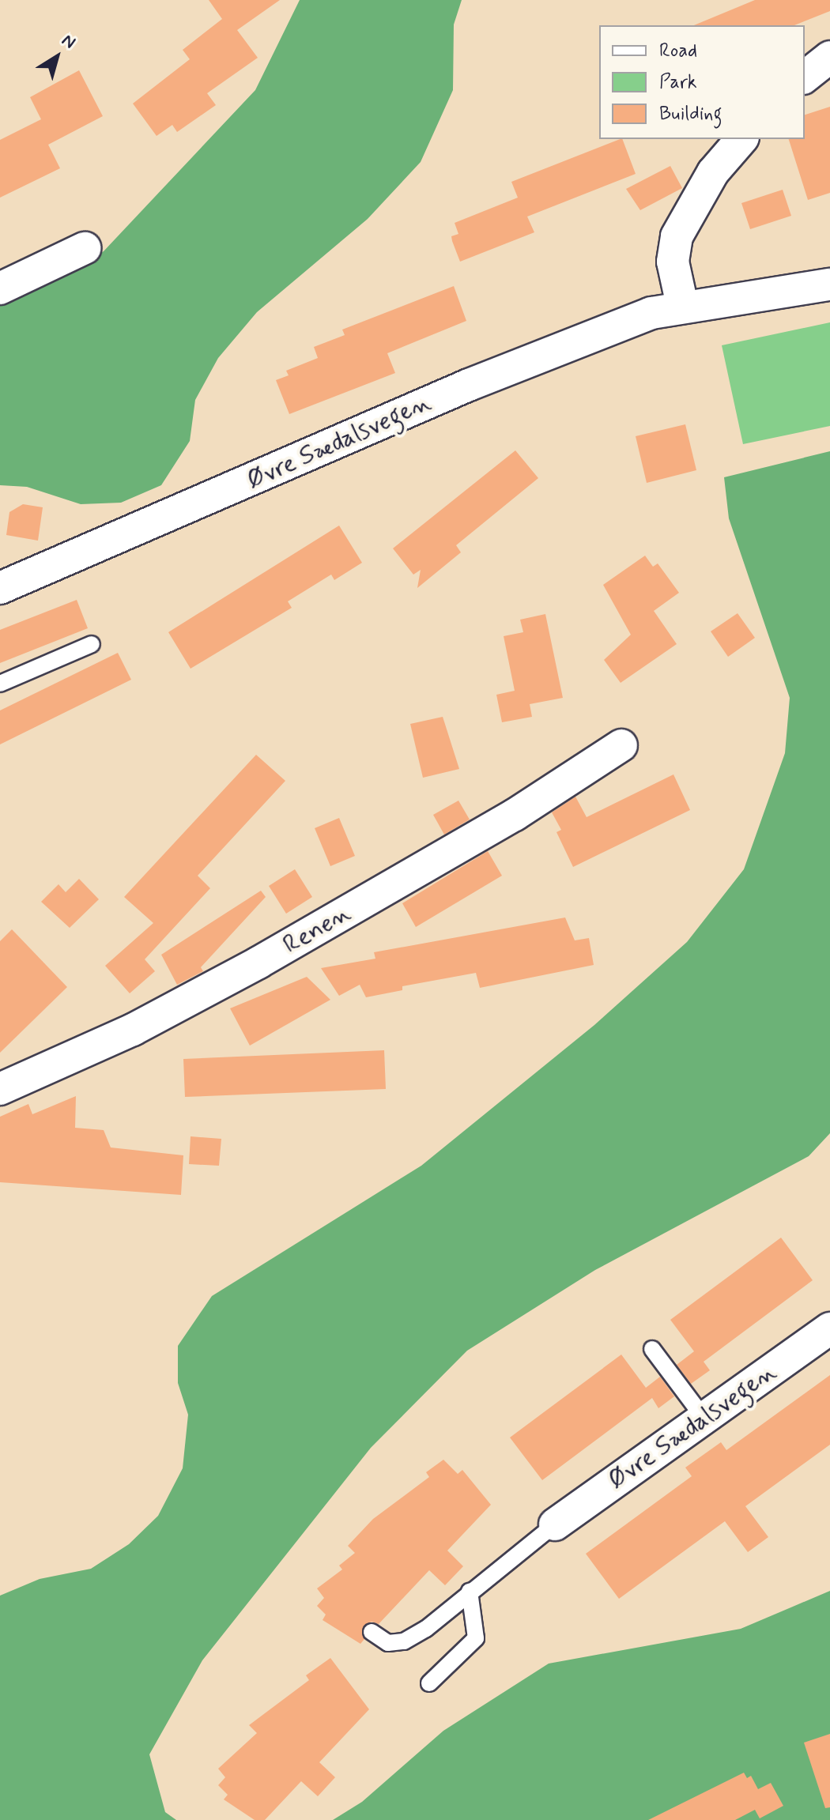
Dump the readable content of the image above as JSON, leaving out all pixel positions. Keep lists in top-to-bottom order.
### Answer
{
  "streets": {
    "street": ["Øvre Sædalsvegen", "Renen"]
  },
  "legend": ["Road", "Park", "Building"],
  "north": "top right"
}
